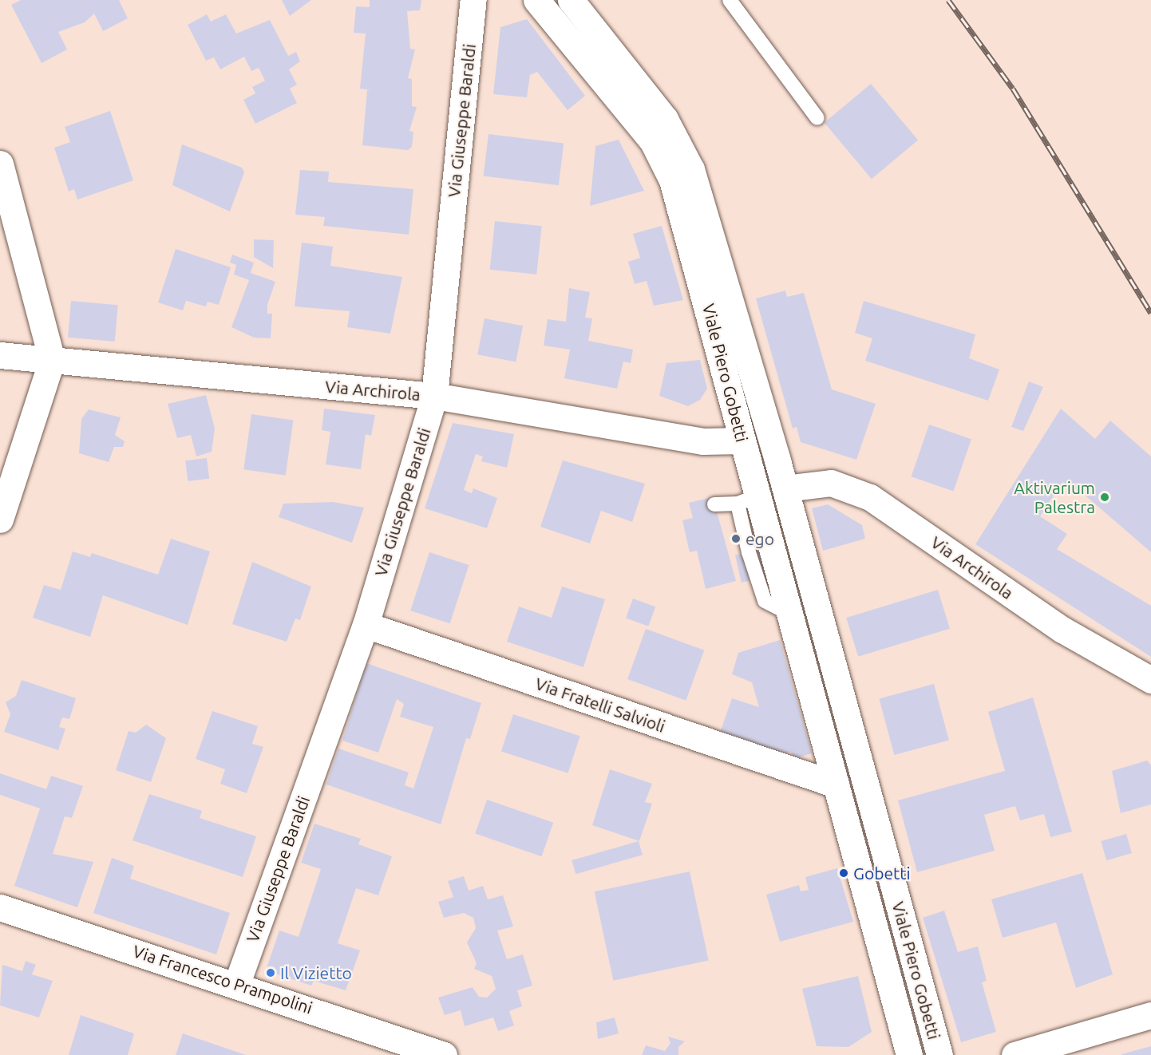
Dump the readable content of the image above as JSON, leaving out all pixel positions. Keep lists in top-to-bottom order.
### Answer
{
  "streets": {
    "street": [
      "Via Giuseppe Baraldi",
      "Viale Piero Gobetti",
      "Via Archirola",
      "Via Fratelli Salvioli",
      "Via Francesco Prampolini"
    ]
  },
  "crossings": [
    ["Via Giuseppe Baraldi", "Via Archirola"],
    ["Via Giuseppe Baraldi", "Via Fratelli Salvioli"],
    ["Via Giuseppe Baraldi", "Via Francesco Prampolini"],
    ["Viale Piero Gobetti", "Via Archirola"],
    ["Viale Piero Gobetti", "Via Fratelli Salvioli"]
  ],
  "places": [
    "Aktivarium Palestra",
    "ego",
    "Gobetti",
    "Il Vizietto"
  ]
}
